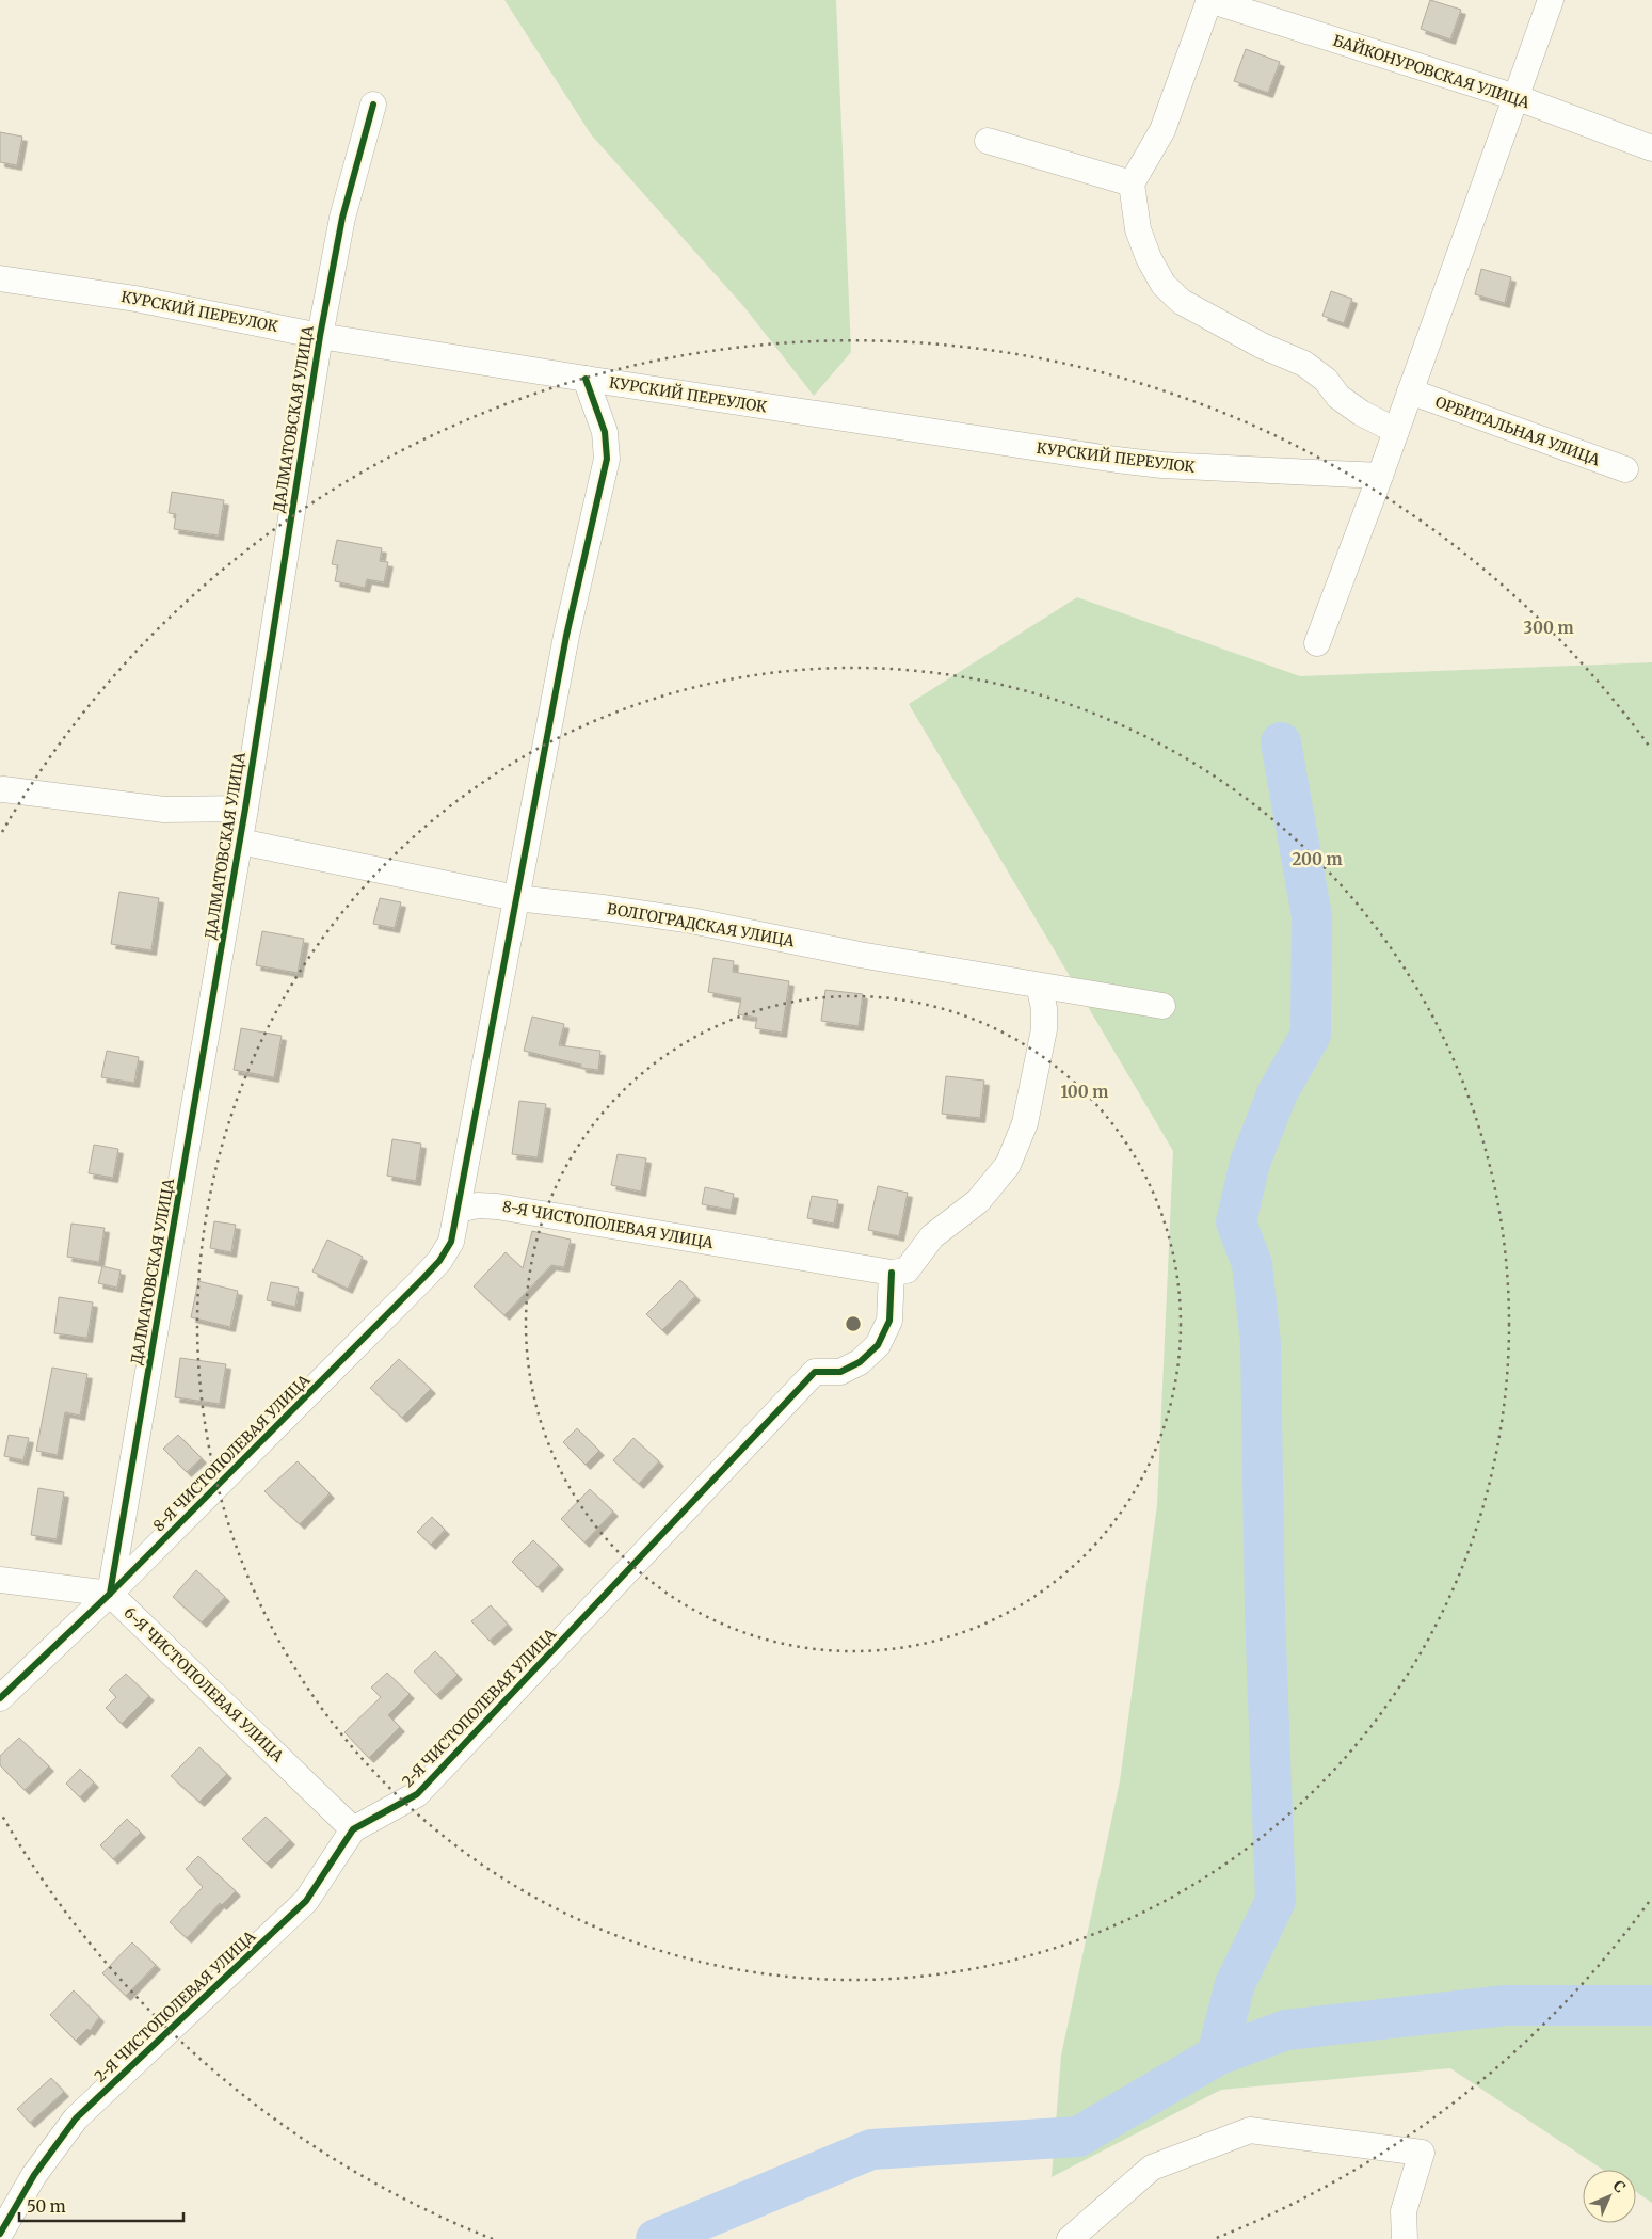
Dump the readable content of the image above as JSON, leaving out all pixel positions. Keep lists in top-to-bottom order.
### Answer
{
  "streets": {
    "street": [
      "БАЙКОНУРОВСКАЯ УЛИЦА",
      "КУРСКИЙ ПЕРЕУЛОК",
      "ДАЛМАТОВСКАЯ УЛИЦА",
      "ОРБИТАЛЬНАЯ УЛИЦА",
      "ВОЛГОГРАДСКАЯ УЛИЦА",
      "8-Я ЧИСТОПОЛЕВАЯ УЛИЦА",
      "6-Я ЧИСТОПОЛЕВАЯ УЛИЦА",
      "2-Я ЧИСТОПОЛЕВАЯ УЛИЦА"
    ]
  },
  "crossings": [
    ["КУРСКИЙ ПЕРЕУЛОК", "ДАЛМАТОВСКАЯ УЛИЦА"],
    ["ДАЛМАТОВСКАЯ УЛИЦА", "ВОЛГОГРАДСКАЯ УЛИЦА"],
    ["ДАЛМАТОВСКАЯ УЛИЦА", "8-Я ЧИСТОПОЛЕВАЯ УЛИЦА"],
    ["ДАЛМАТОВСКАЯ УЛИЦА", "6-Я ЧИСТОПОЛЕВАЯ УЛИЦА"],
    ["8-Я ЧИСТОПОЛЕВАЯ УЛИЦА", "6-Я ЧИСТОПОЛЕВАЯ УЛИЦА"],
    ["8-Я ЧИСТОПОЛЕВАЯ УЛИЦА", "2-Я ЧИСТОПОЛЕВАЯ УЛИЦА"],
    ["6-Я ЧИСТОПОЛЕВАЯ УЛИЦА", "2-Я ЧИСТОПОЛЕВАЯ УЛИЦА"]
  ],
  "scale_bar": "50 m",
  "north": "top right",
  "rings": ["300 m", "200 m", "100 m"]
}
